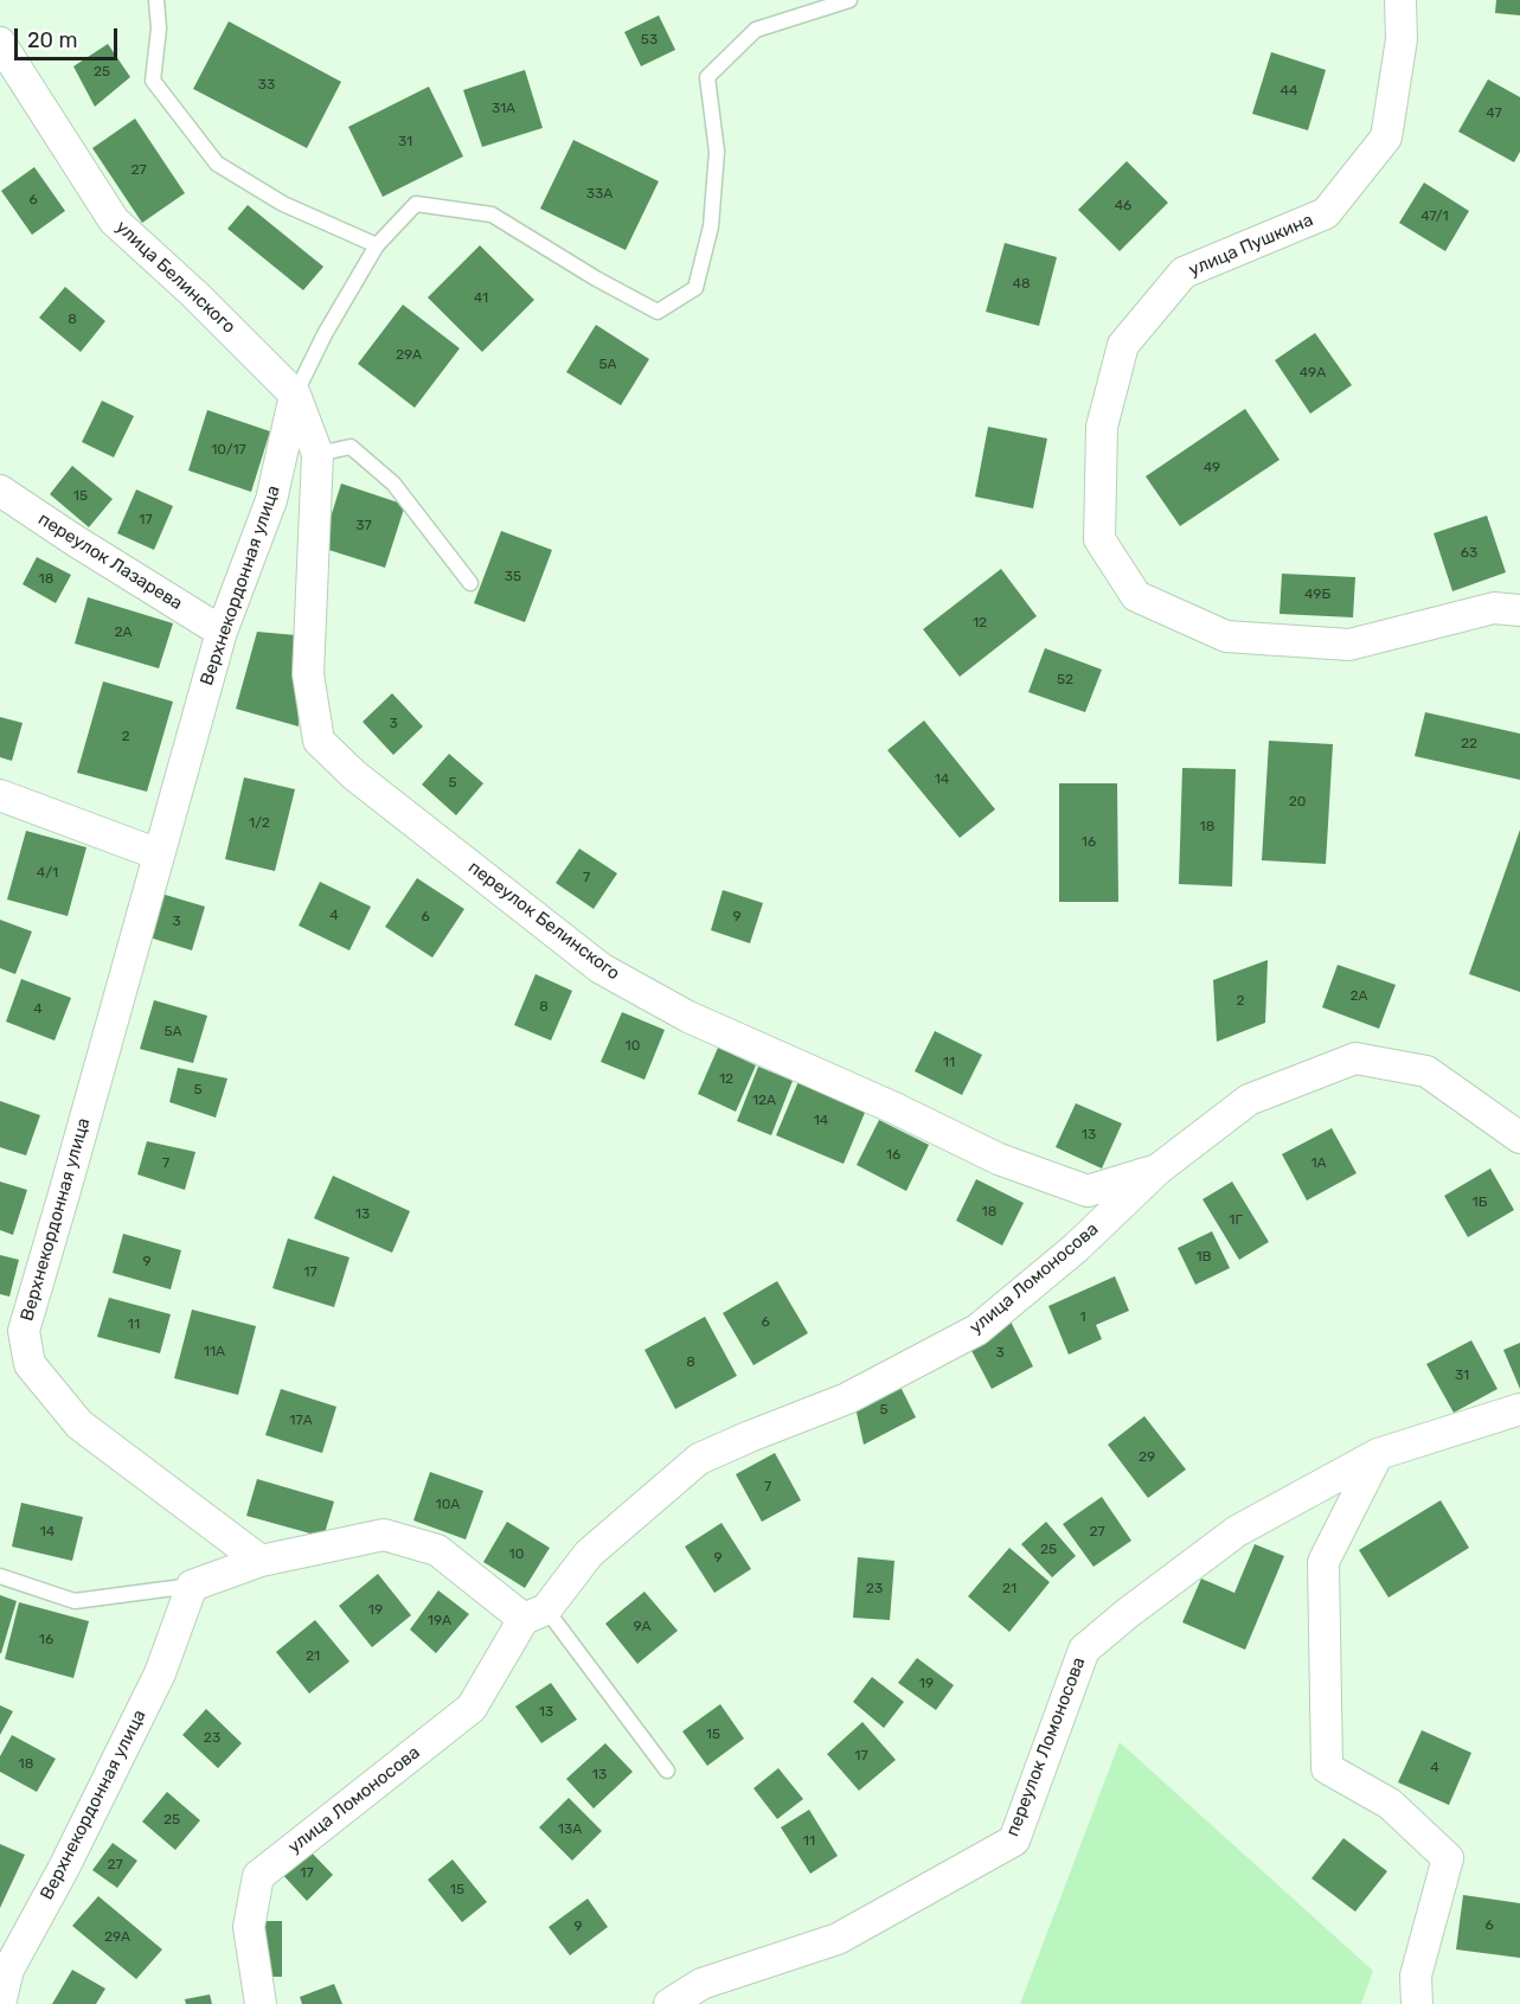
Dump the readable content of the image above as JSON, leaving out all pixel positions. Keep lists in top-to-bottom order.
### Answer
{
  "streets": {
    "street": [
      "улица Пушкина",
      "улица Белинского",
      "переулок Лазарева",
      "Верхнекордонная улица",
      "переулок Белинского",
      "улица Ломоносова",
      "переулок Ломоносова"
    ]
  },
  "crossings": [
    ["улица Белинского", "Верхнекордонная улица"],
    ["улица Белинского", "переулок Белинского"],
    ["переулок Лазарева", "Верхнекордонная улица"],
    ["Верхнекордонная улица", "переулок Белинского"],
    ["переулок Белинского", "улица Ломоносова"]
  ],
  "house_numbers": [
    "53",
    "25",
    "33",
    "44",
    "31А",
    "47",
    "31",
    "27",
    "33А",
    "6",
    "46",
    "47/1",
    "48",
    "41",
    "8",
    "29А",
    "5А",
    "49А",
    "10/17",
    "49",
    "15",
    "17",
    "37",
    "63",
    "35",
    "18",
    "49Б",
    "12",
    "2А",
    "52",
    "3",
    "2",
    "22",
    "14",
    "5",
    "20",
    "1/2",
    "18",
    "16",
    "4/1",
    "7",
    "4",
    "6",
    "9",
    "3",
    "2А",
    "2",
    "8",
    "4",
    "5А",
    "10",
    "11",
    "12",
    "5",
    "12А",
    "14",
    "13",
    "16",
    "7",
    "1А",
    "1Б",
    "18",
    "13",
    "1Г",
    "1В",
    "9",
    "17",
    "1",
    "6",
    "11",
    "11А",
    "3",
    "8",
    "31",
    "5",
    "17А",
    "29",
    "7",
    "10А",
    "14",
    "27",
    "25",
    "10",
    "9",
    "23",
    "21",
    "19",
    "19А",
    "9А",
    "16",
    "21",
    "19",
    "13",
    "15",
    "23",
    "17",
    "18",
    "4",
    "13",
    "25",
    "13А",
    "11",
    "27",
    "17",
    "15",
    "6",
    "9",
    "29А"
  ],
  "scale_bar": "20 m"
}
